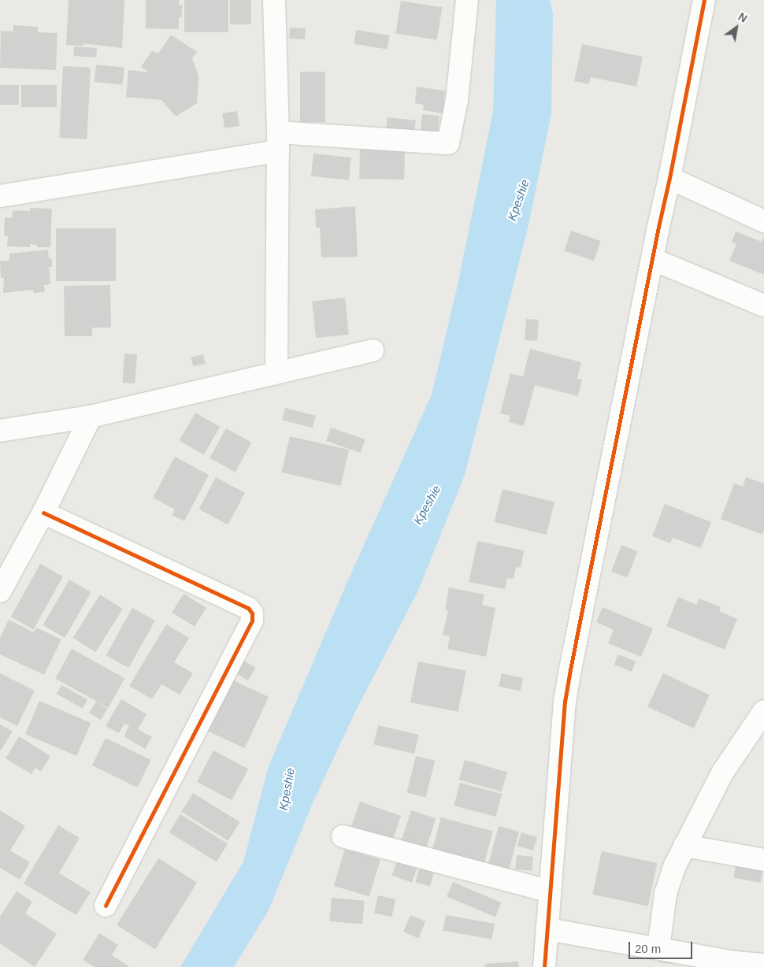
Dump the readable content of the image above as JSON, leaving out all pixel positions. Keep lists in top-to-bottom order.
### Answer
{
  "water": ["Kpeshie"],
  "scale_bar": "20 m",
  "north": "top right"
}
